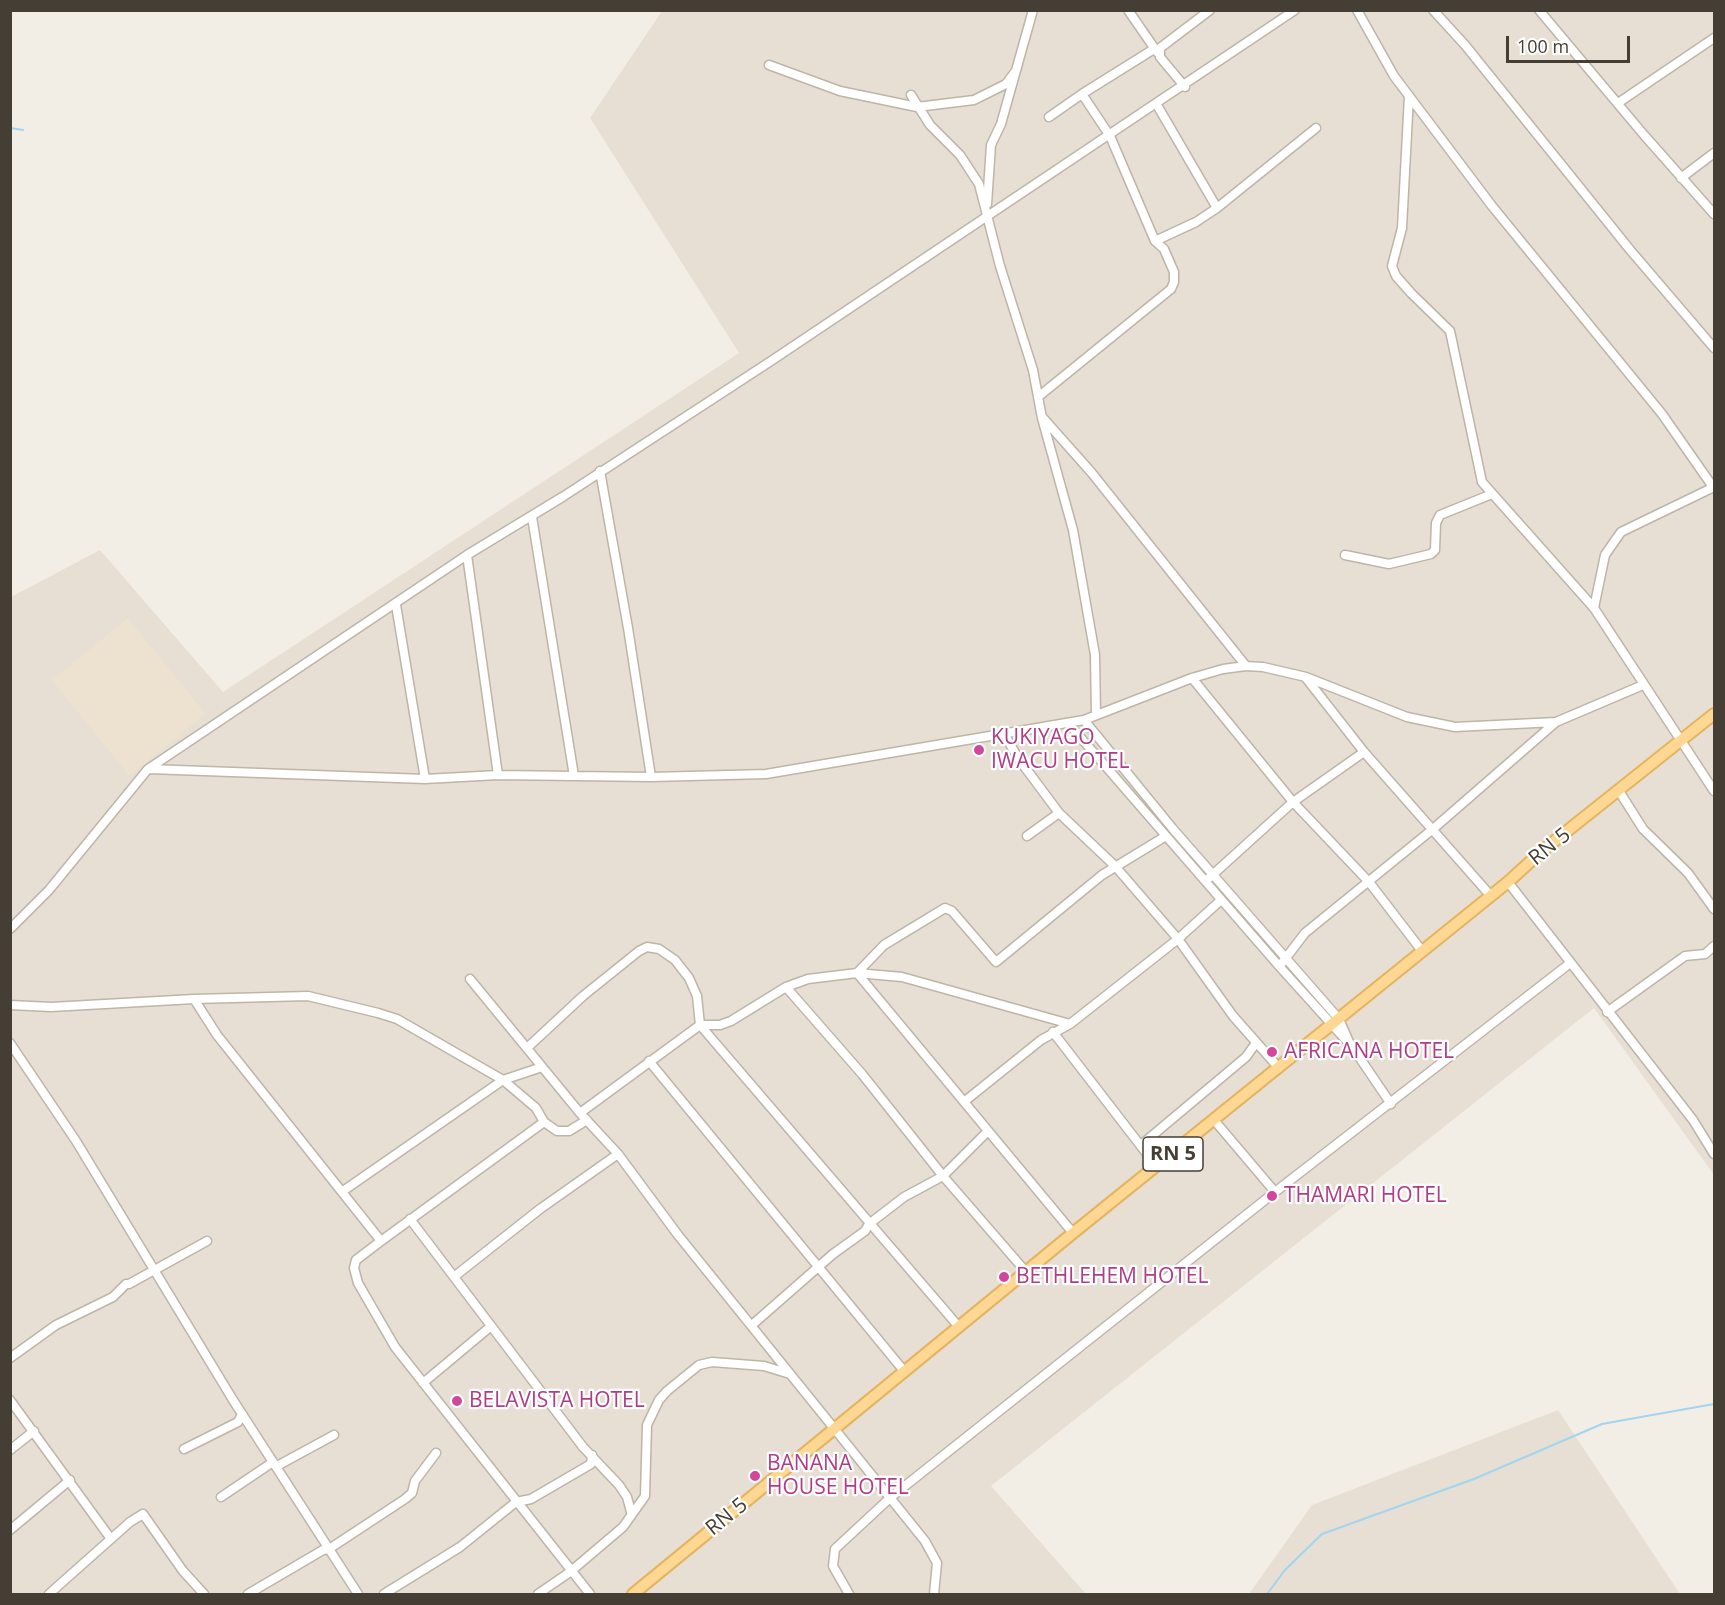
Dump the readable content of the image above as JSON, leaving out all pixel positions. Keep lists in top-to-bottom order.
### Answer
{
  "streets": {
    "main road": ["RN 5"]
  },
  "places": [
    "KUKIYAGO IWACU HOTEL",
    "AFRICANA HOTEL",
    "THAMARI HOTEL",
    "BETHLEHEM HOTEL",
    "BELAVISTA HOTEL",
    "BANANA HOUSE HOTEL"
  ],
  "scale_bar": "100 m"
}
